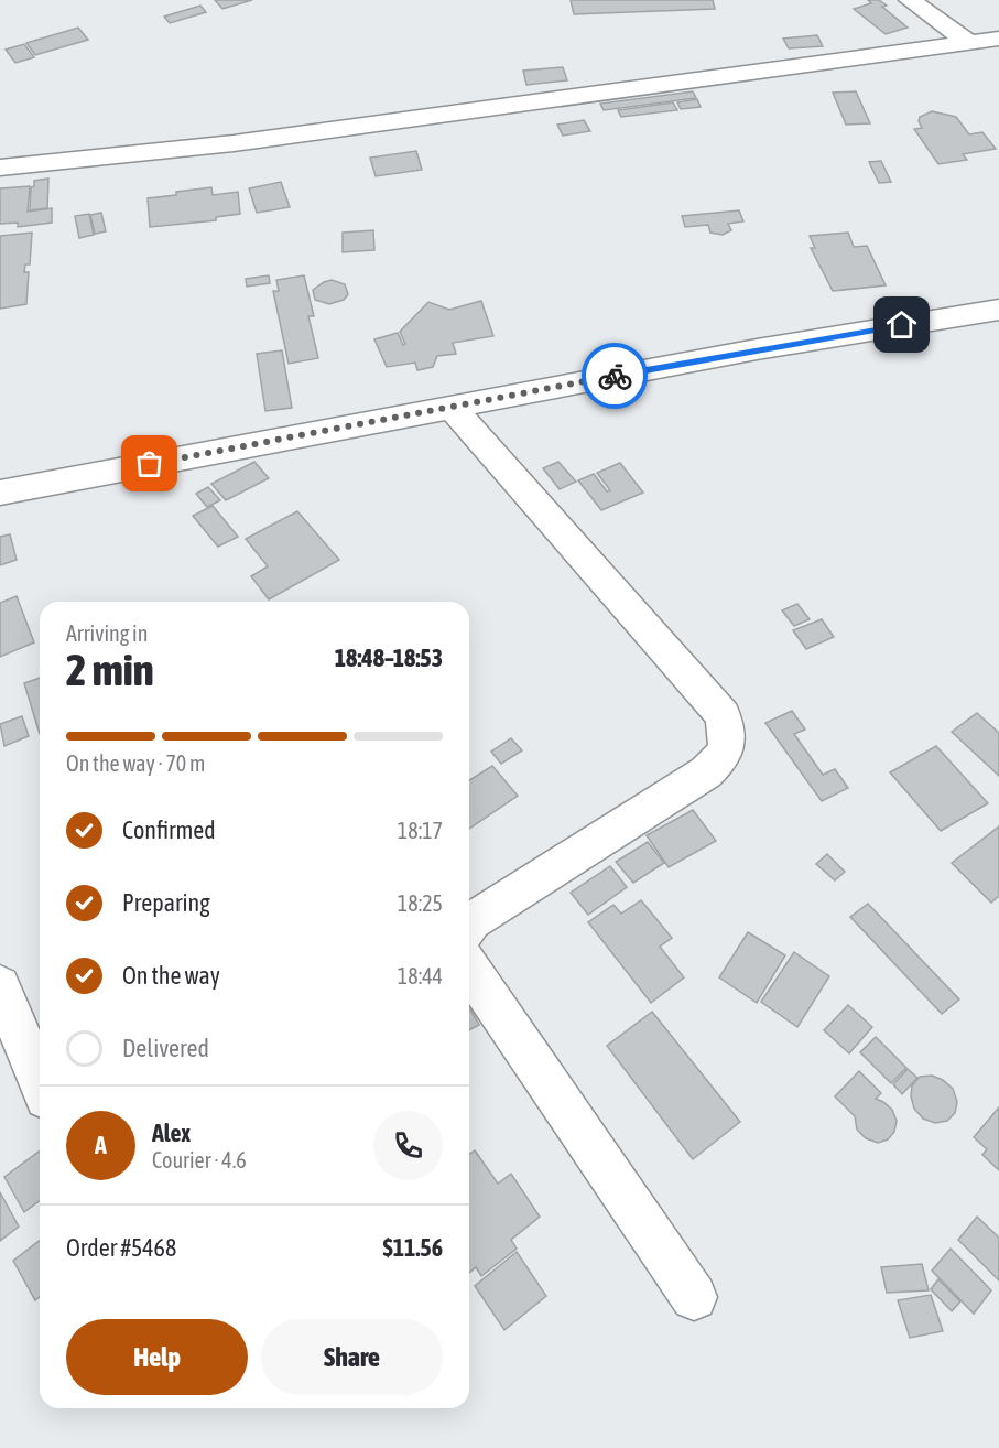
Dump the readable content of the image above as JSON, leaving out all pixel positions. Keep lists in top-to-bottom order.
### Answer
{
  "page": {
    "heading": ["2 min", "Arriving in", "18:48–18:53"],
    "panel": [
      "Alex",
      "Courier · 4.6",
      "Order #5468",
      "$11.56"
    ],
    "bar": "On the way · 70 m",
    "list": [
      ["Confirmed", "18:17"],
      ["Preparing", "18:25"],
      ["On the way", "18:44"],
      "Delivered"
    ],
    "round": "A",
    "buttons": ["Help", "Share"]
  }
}
